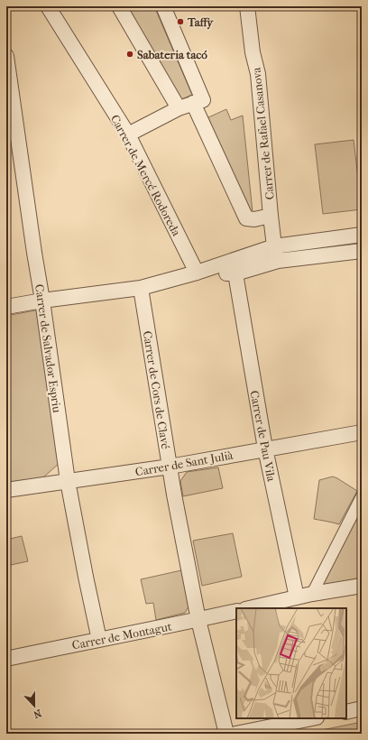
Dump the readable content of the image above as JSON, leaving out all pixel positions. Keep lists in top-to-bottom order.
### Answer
{
  "streets": {
    "street": [
      "Carrer de Rafael Casanova",
      "Carrer de Mercé Rodoreda",
      "Carrer de Salvador Espriu",
      "Carrer de Cors de Clavé",
      "Carrer de Pau Vila",
      "Carrer de Sant Julià",
      "Carrer de Montagut"
    ]
  },
  "crossings": [
    ["Carrer de Salvador Espriu", "Carrer de Sant Julià"],
    ["Carrer de Salvador Espriu", "Carrer de Montagut"],
    ["Carrer de Cors de Clavé", "Carrer de Sant Julià"],
    ["Carrer de Cors de Clavé", "Carrer de Montagut"],
    ["Carrer de Pau Vila", "Carrer de Sant Julià"]
  ],
  "places": ["Taffy", "Sabateria tacó"],
  "north": "bottom"
}
